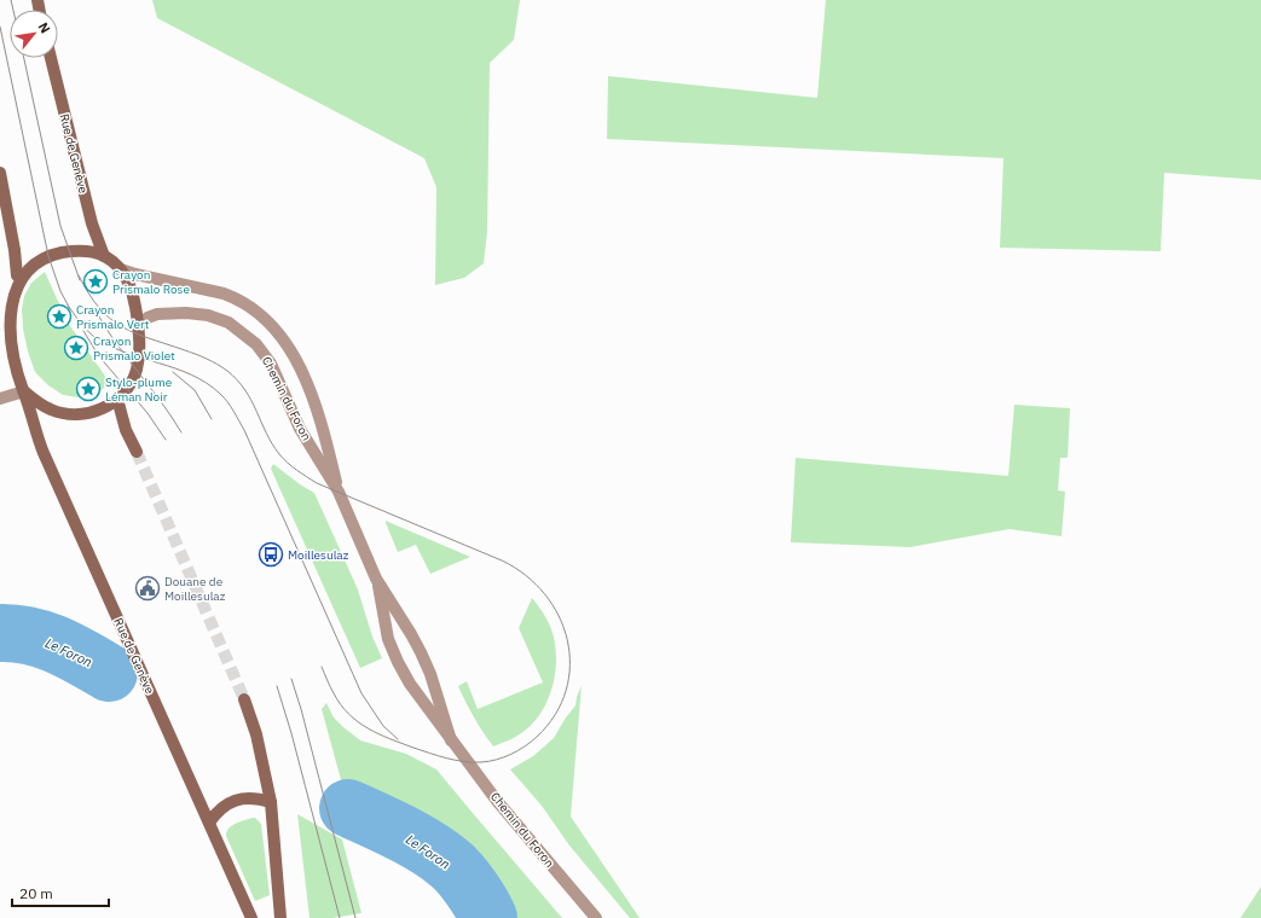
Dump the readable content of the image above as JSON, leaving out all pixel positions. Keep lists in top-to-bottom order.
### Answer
{
  "streets": {
    "main road": ["Rue de Genève"],
    "street": ["Chemin du Foron"]
  },
  "crossings": [
    ["Rue de Genève", "Chemin du Foron"]
  ],
  "water": ["Le Foron"],
  "places": {
    "place": [
      "Crayon Prismalo Rose",
      "Crayon Prismalo Vert",
      "Crayon Prismalo Violet",
      "Stylo-plume Léman Noir"
    ],
    "bus stop": ["Moillesulaz"],
    "public building": ["Douane de Moillesulaz"]
  },
  "scale_bar": "20 m",
  "north": "top right"
}
